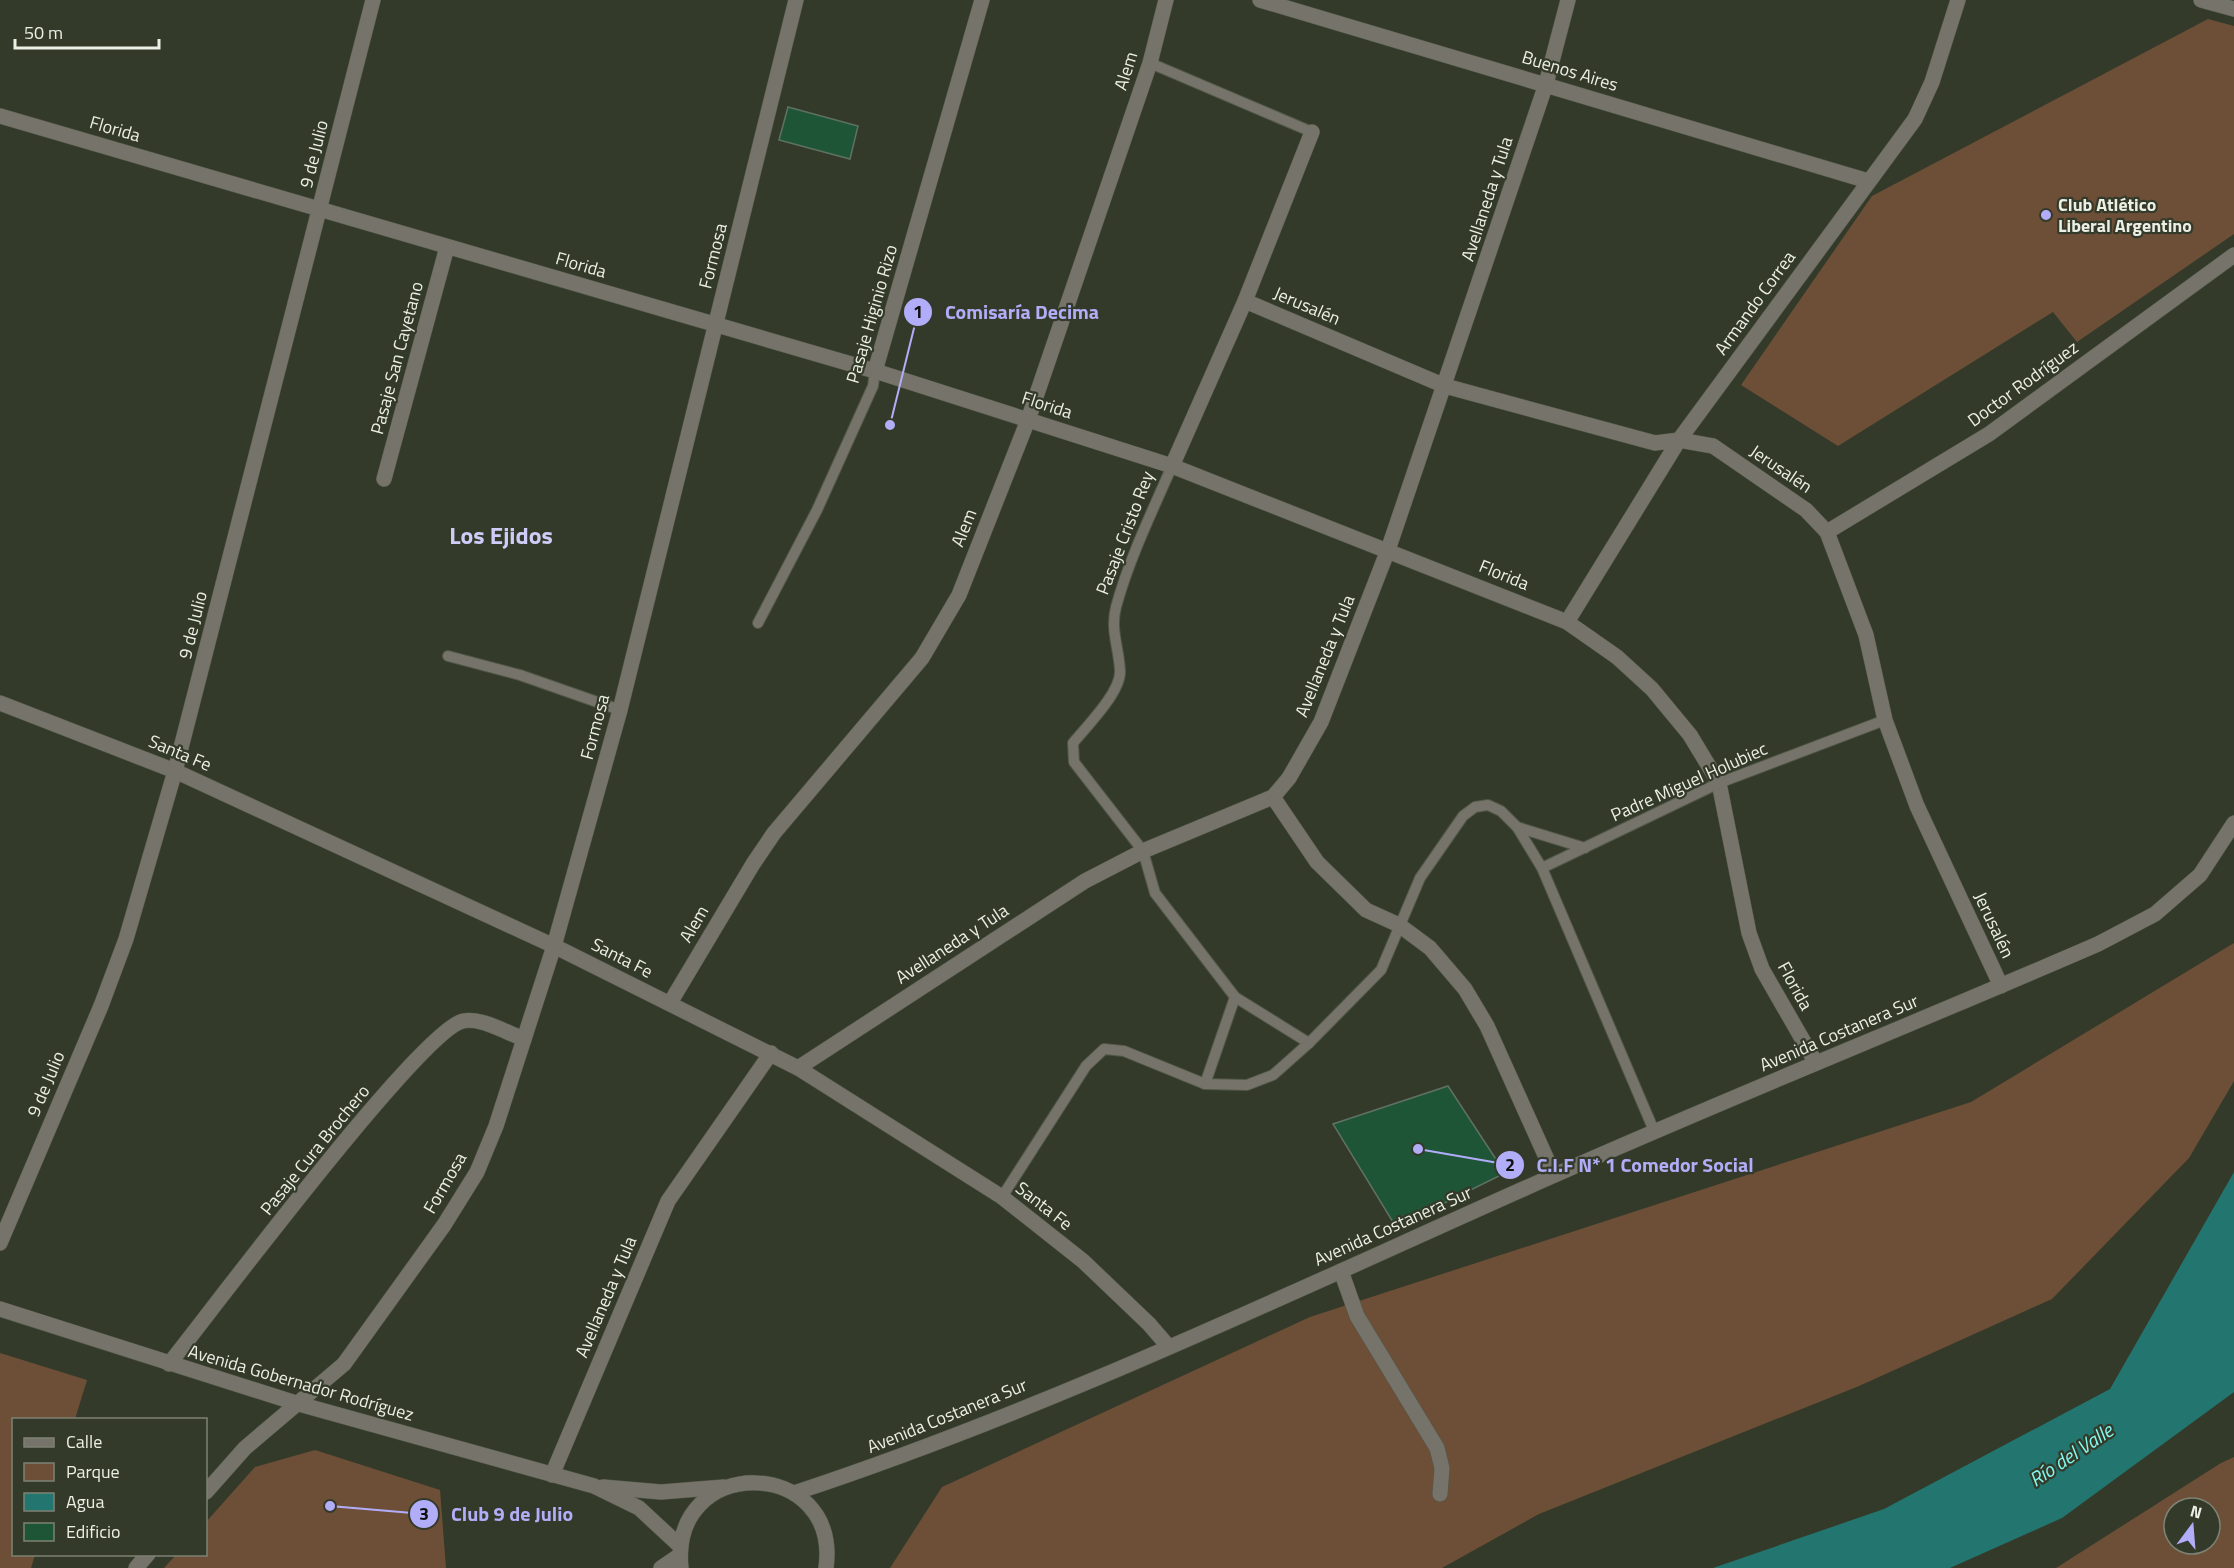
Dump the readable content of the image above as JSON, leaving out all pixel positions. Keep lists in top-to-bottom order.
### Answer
{
  "streets": {
    "street": [
      "Alem",
      "Buenos Aires",
      "Florida",
      "9 de Julio",
      "Avellaneda y Tula",
      "Formosa",
      "Armando Correa",
      "Jerusalén",
      "Pasaje Higinio Rizo",
      "Pasaje San Cayetano",
      "Doctor Rodríguez",
      "Pasaje Cristo Rey",
      "Santa Fe",
      "Avenida Costanera Sur",
      "Pasaje Cura Brochero",
      "Avenida Gobernador Rodríguez"
    ],
    "lane": ["Padre Miguel Holubiec"]
  },
  "crossings": [
    ["Alem", "Florida"],
    ["Alem", "Pasaje Cristo Rey"],
    ["Alem", "Santa Fe"],
    ["Buenos Aires", "Avellaneda y Tula"],
    ["Buenos Aires", "Armando Correa"],
    ["Florida", "9 de Julio"],
    ["Florida", "Avellaneda y Tula"],
    ["Florida", "Formosa"],
    ["Florida", "Armando Correa"],
    ["Florida", "Pasaje Higinio Rizo"],
    ["Florida", "Pasaje San Cayetano"],
    ["Florida", "Pasaje Cristo Rey"],
    ["Florida", "Padre Miguel Holubiec"],
    ["Florida", "Avenida Costanera Sur"],
    ["9 de Julio", "Santa Fe"],
    ["Avellaneda y Tula", "Jerusalén"],
    ["Avellaneda y Tula", "Pasaje Cristo Rey"],
    ["Avellaneda y Tula", "Santa Fe"],
    ["Avellaneda y Tula", "Avenida Gobernador Rodríguez"],
    ["Formosa", "Santa Fe"],
    ["Formosa", "Pasaje Cura Brochero"],
    ["Formosa", "Avenida Gobernador Rodríguez"],
    ["Armando Correa", "Jerusalén"],
    ["Jerusalén", "Doctor Rodríguez"],
    ["Jerusalén", "Pasaje Cristo Rey"],
    ["Jerusalén", "Padre Miguel Holubiec"],
    ["Jerusalén", "Avenida Costanera Sur"],
    ["Santa Fe", "Avenida Costanera Sur"],
    ["Avenida Costanera Sur", "Avenida Gobernador Rodríguez"],
    ["Pasaje Cura Brochero", "Avenida Gobernador Rodríguez"]
  ],
  "districts": ["Los Ejidos"],
  "water": ["Río del Valle"],
  "places": [
    "Club Atlético Liberal Argentino",
    "Comisaría Decima",
    "C.I.F N* 1 Comedor Social",
    "Club 9 de Julio"
  ],
  "legend": [
    "Calle",
    "Parque",
    "Agua",
    "Edificio"
  ],
  "scale_bar": "50 m",
  "north": "top"
}
